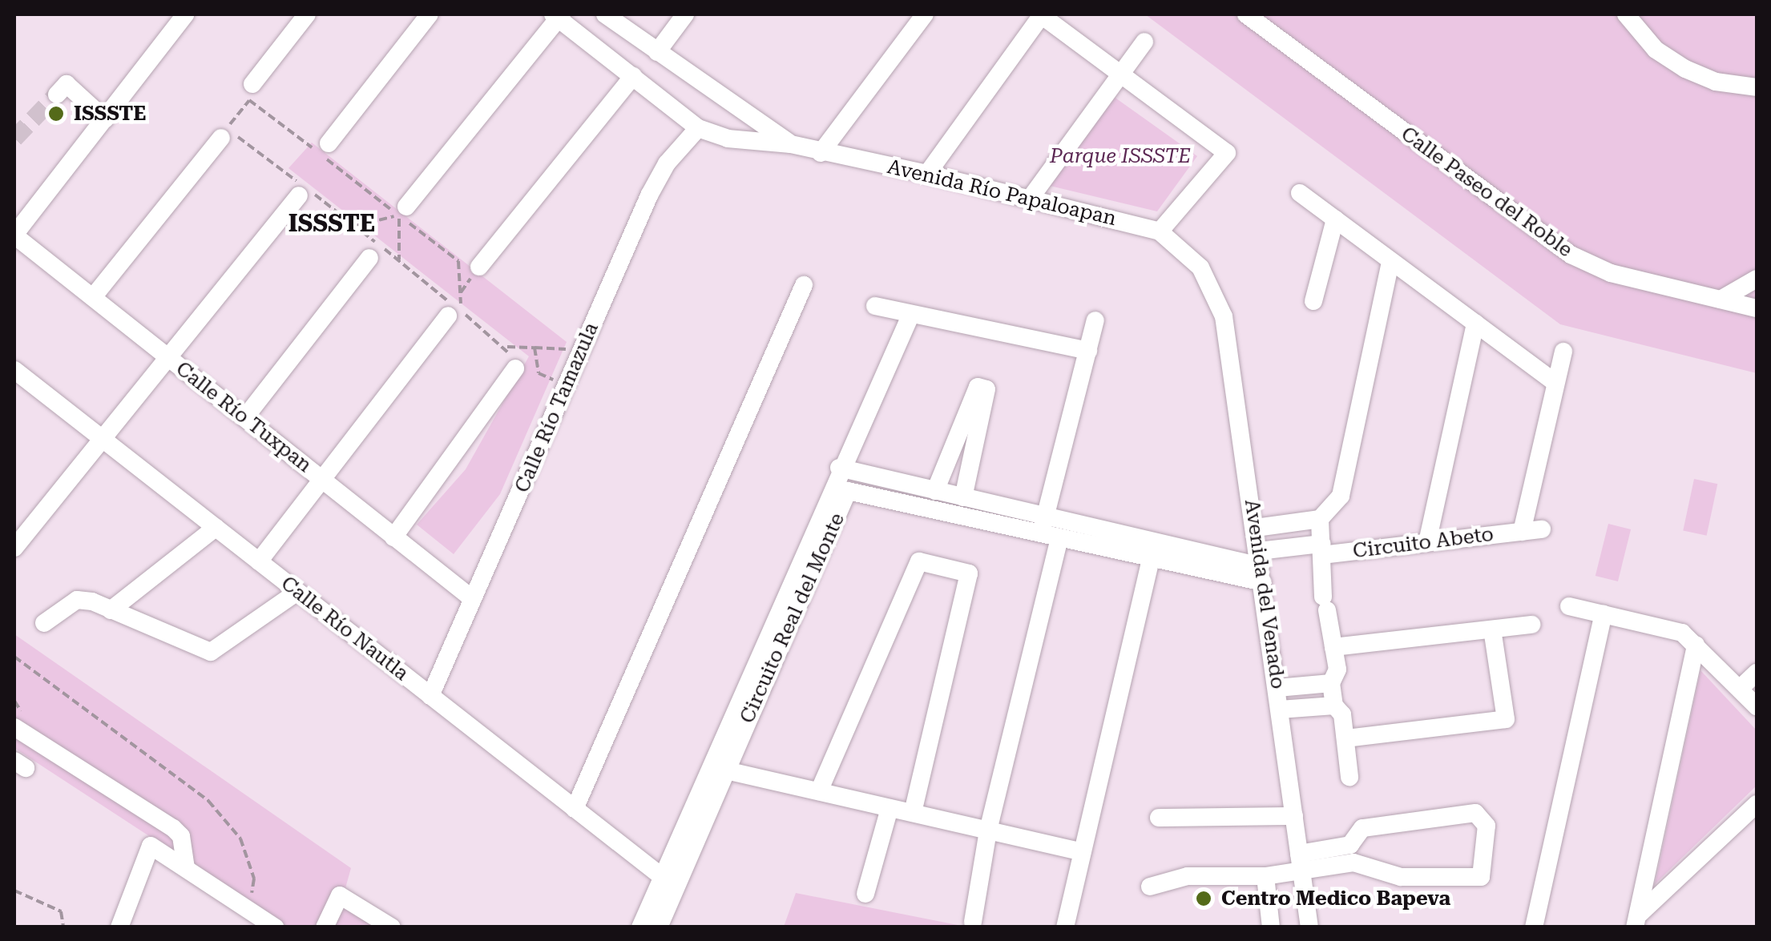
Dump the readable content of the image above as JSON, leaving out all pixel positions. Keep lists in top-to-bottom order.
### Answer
{
  "streets": {
    "street": [
      "Calle Paseo del Roble",
      "Avenida Río Papaloapan",
      "Calle Río Tamazula",
      "Calle Río Tuxpan",
      "Circuito Abeto",
      "Avenida del Venado",
      "Circuito Real del Monte",
      "Calle Río Nautla"
    ]
  },
  "crossings": [
    ["Avenida Río Papaloapan", "Calle Río Tamazula"],
    ["Avenida Río Papaloapan", "Avenida del Venado"],
    ["Calle Río Tamazula", "Calle Río Tuxpan"],
    ["Calle Río Tamazula", "Calle Río Nautla"],
    ["Circuito Abeto", "Avenida del Venado"],
    ["Circuito Abeto", "Circuito Real del Monte"],
    ["Circuito Real del Monte", "Calle Río Nautla"]
  ],
  "districts": ["ISSSTE"],
  "parks": ["Parque ISSSTE"],
  "places": ["ISSSTE", "Centro Medico Bapeva"]
}
